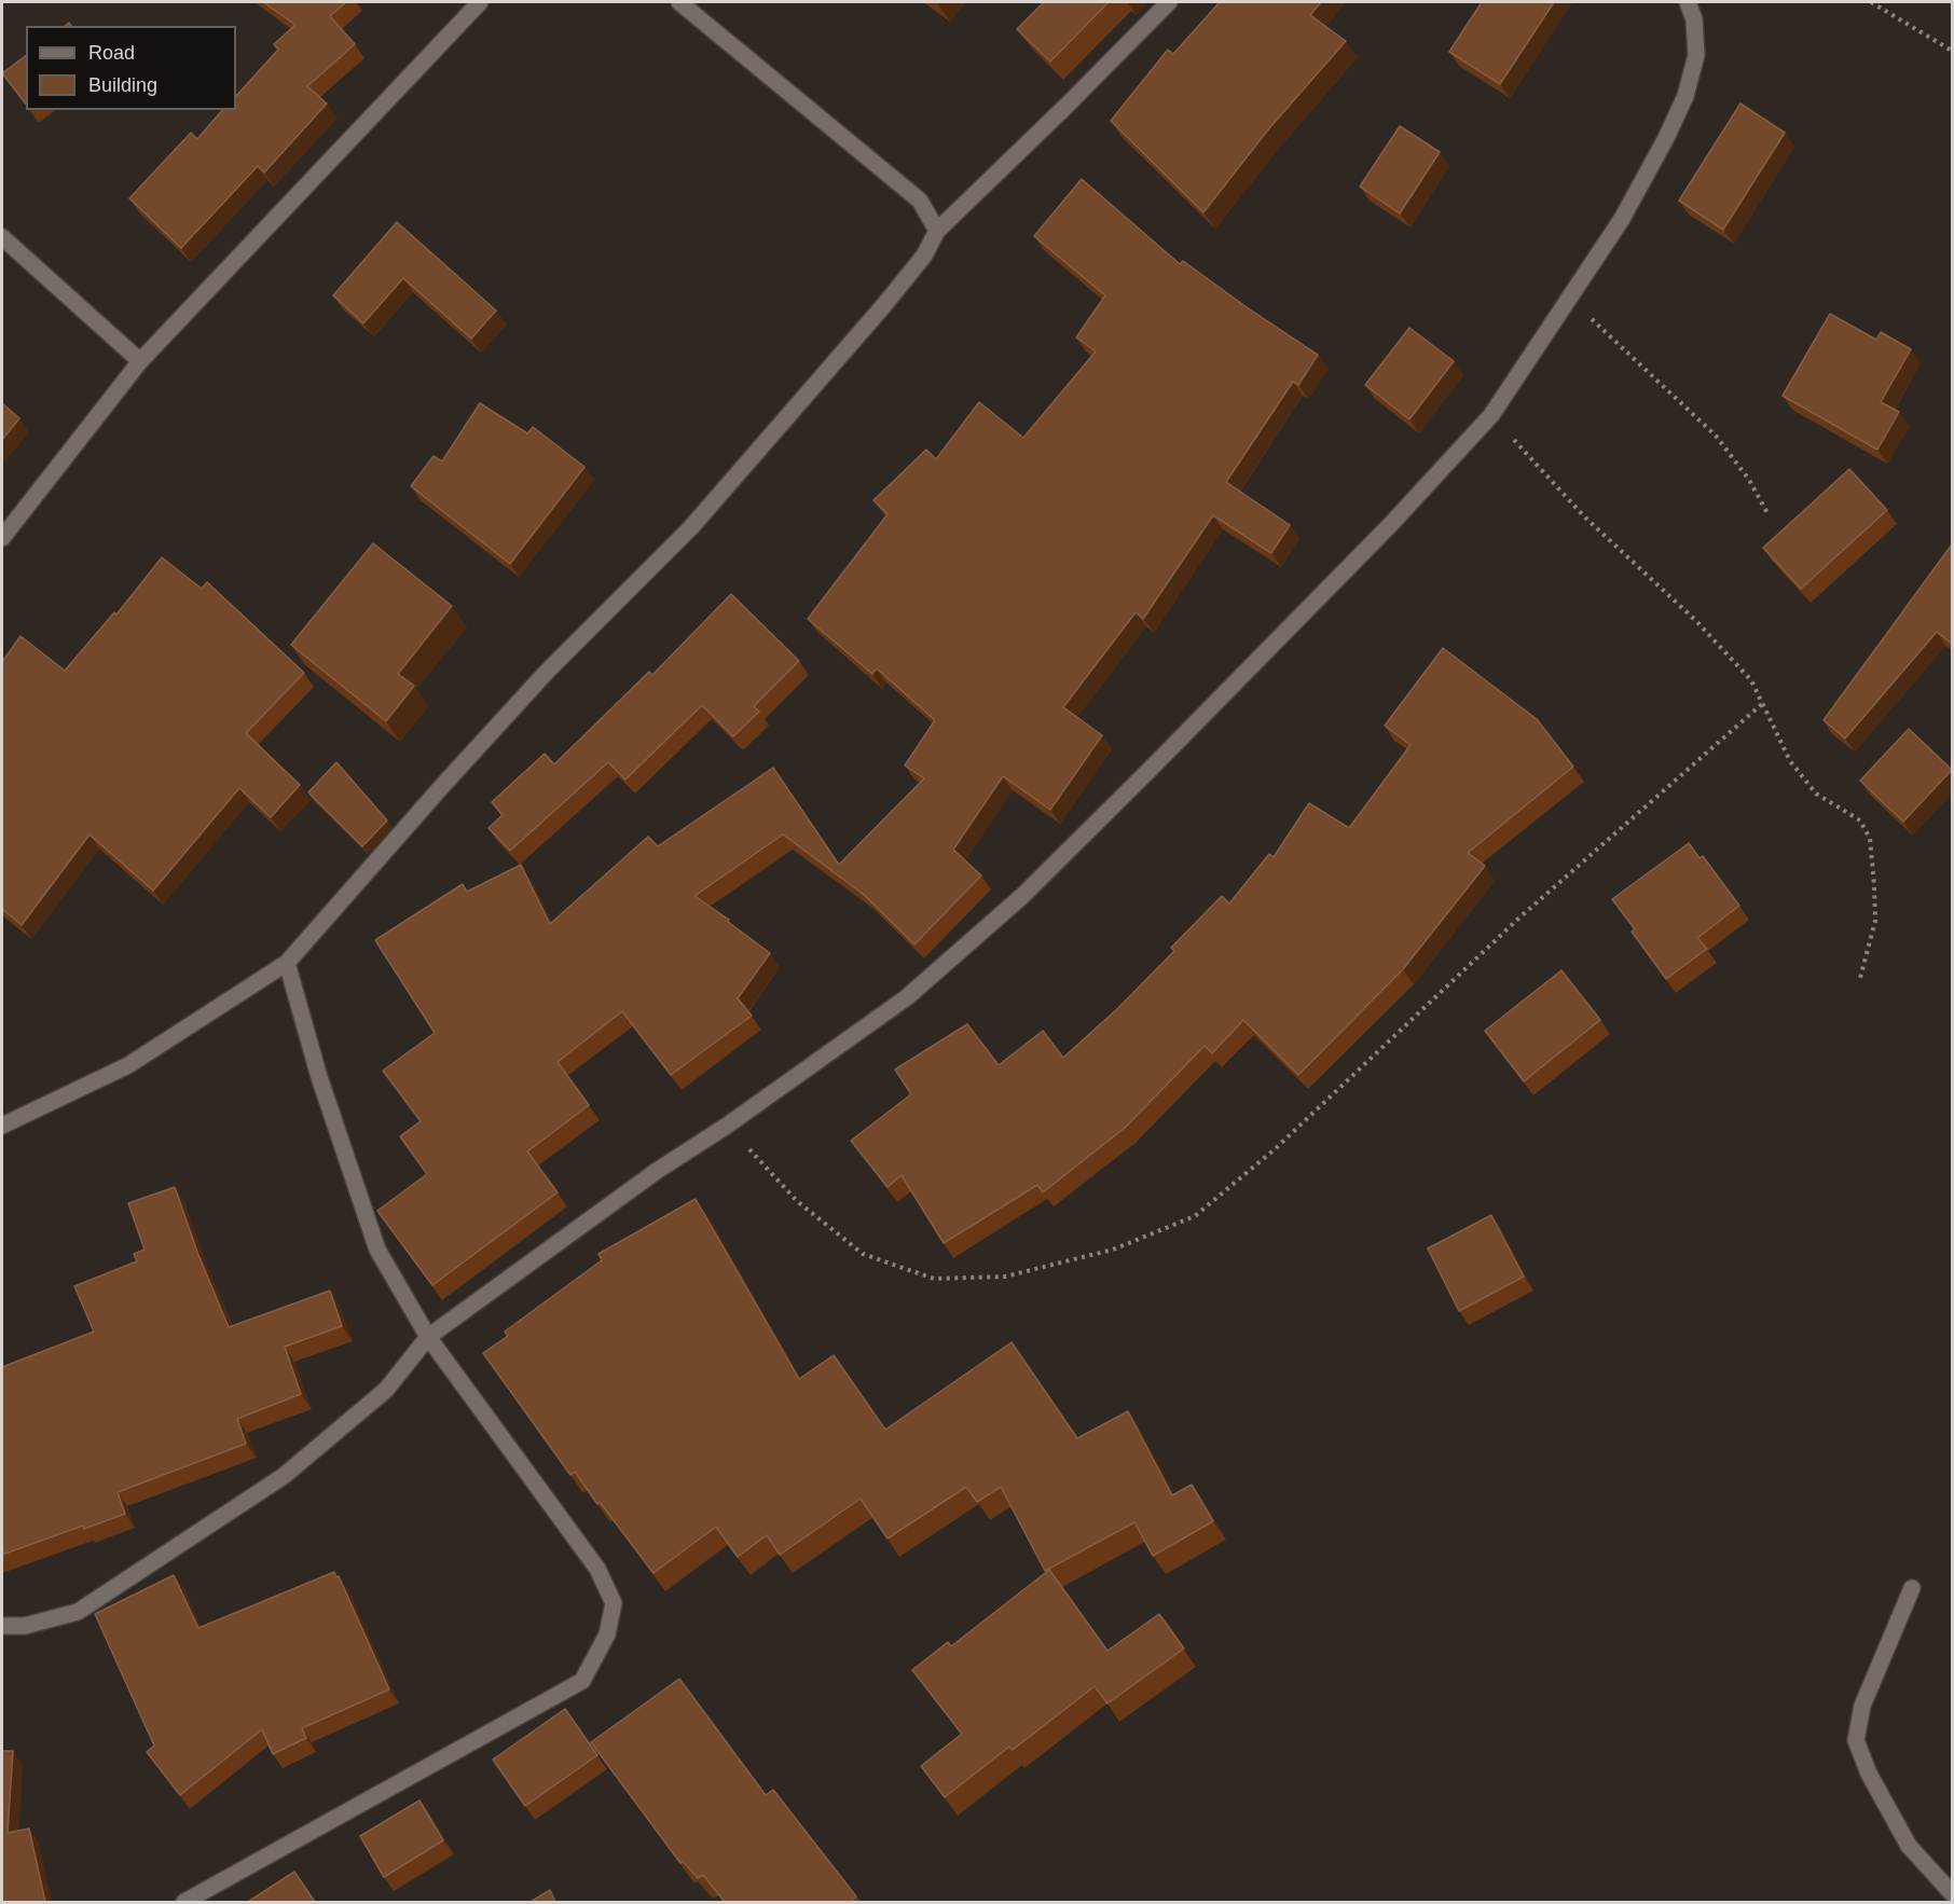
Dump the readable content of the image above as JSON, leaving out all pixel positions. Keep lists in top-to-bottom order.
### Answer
{
  "legend": ["Road", "Building"]
}
